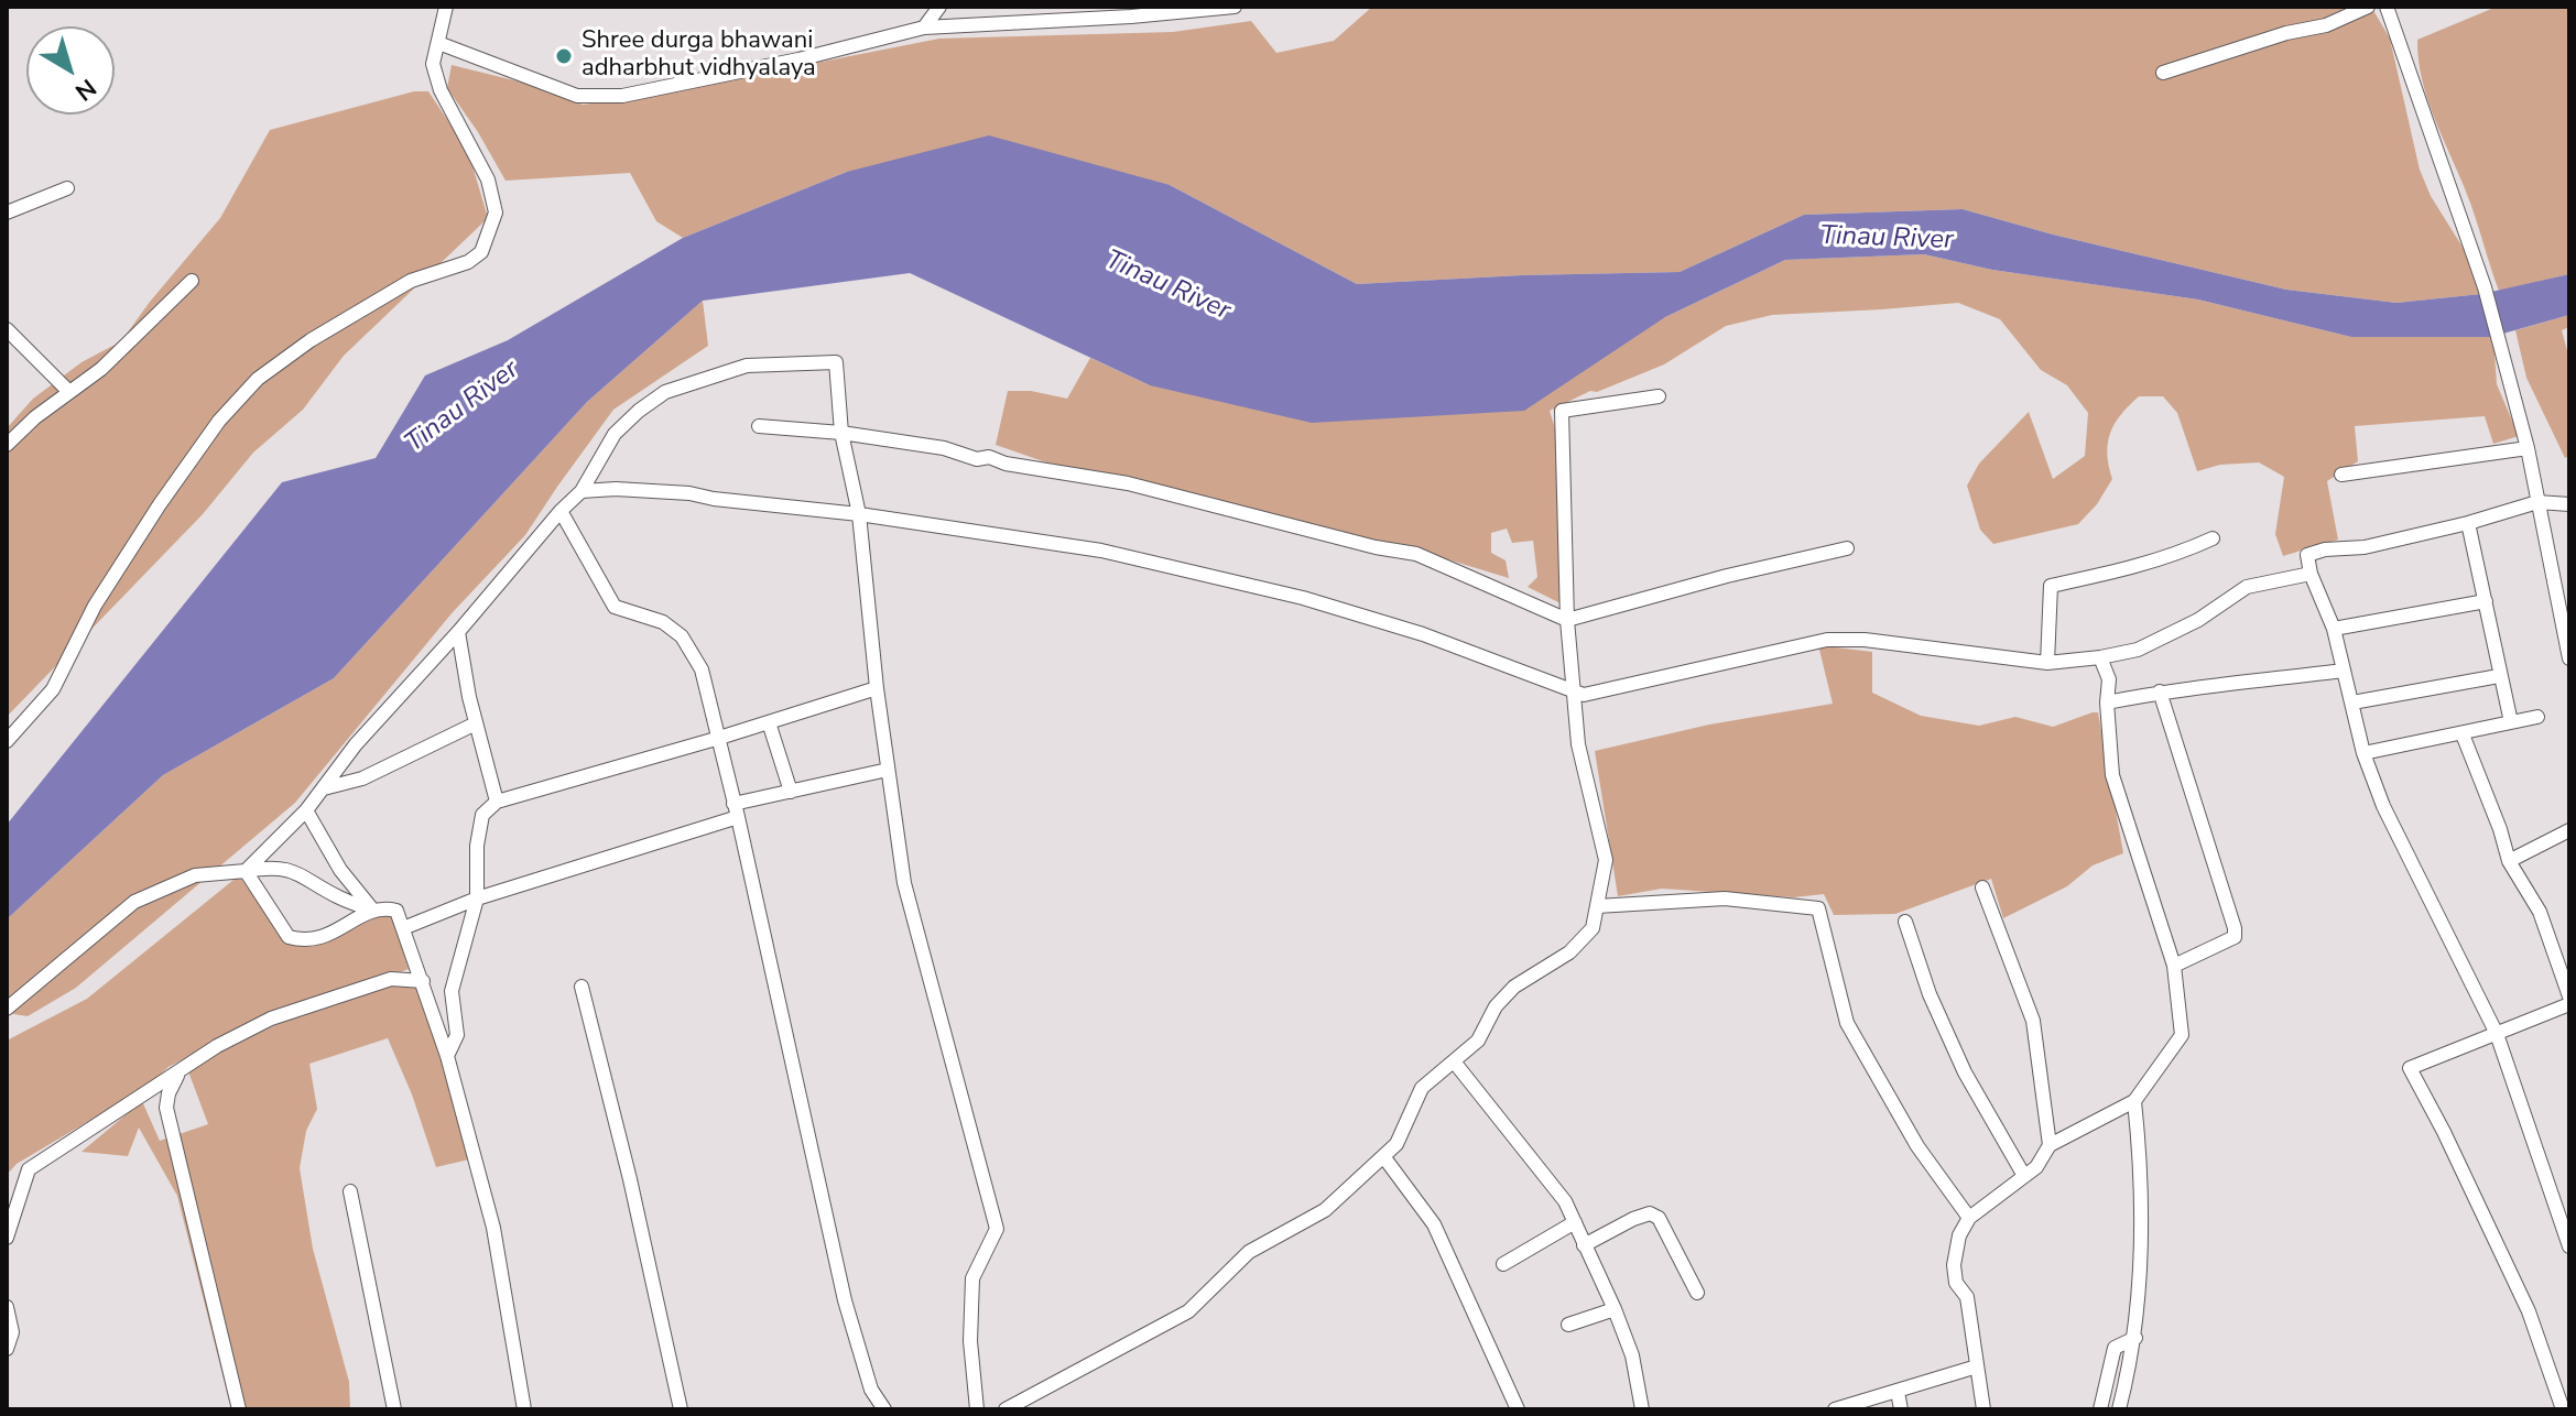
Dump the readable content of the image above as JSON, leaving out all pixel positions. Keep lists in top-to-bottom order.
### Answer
{
  "water": ["Tinau River"],
  "places": ["Shree durga bhawani adharbhut vidhyalaya"],
  "north": "bottom right"
}
